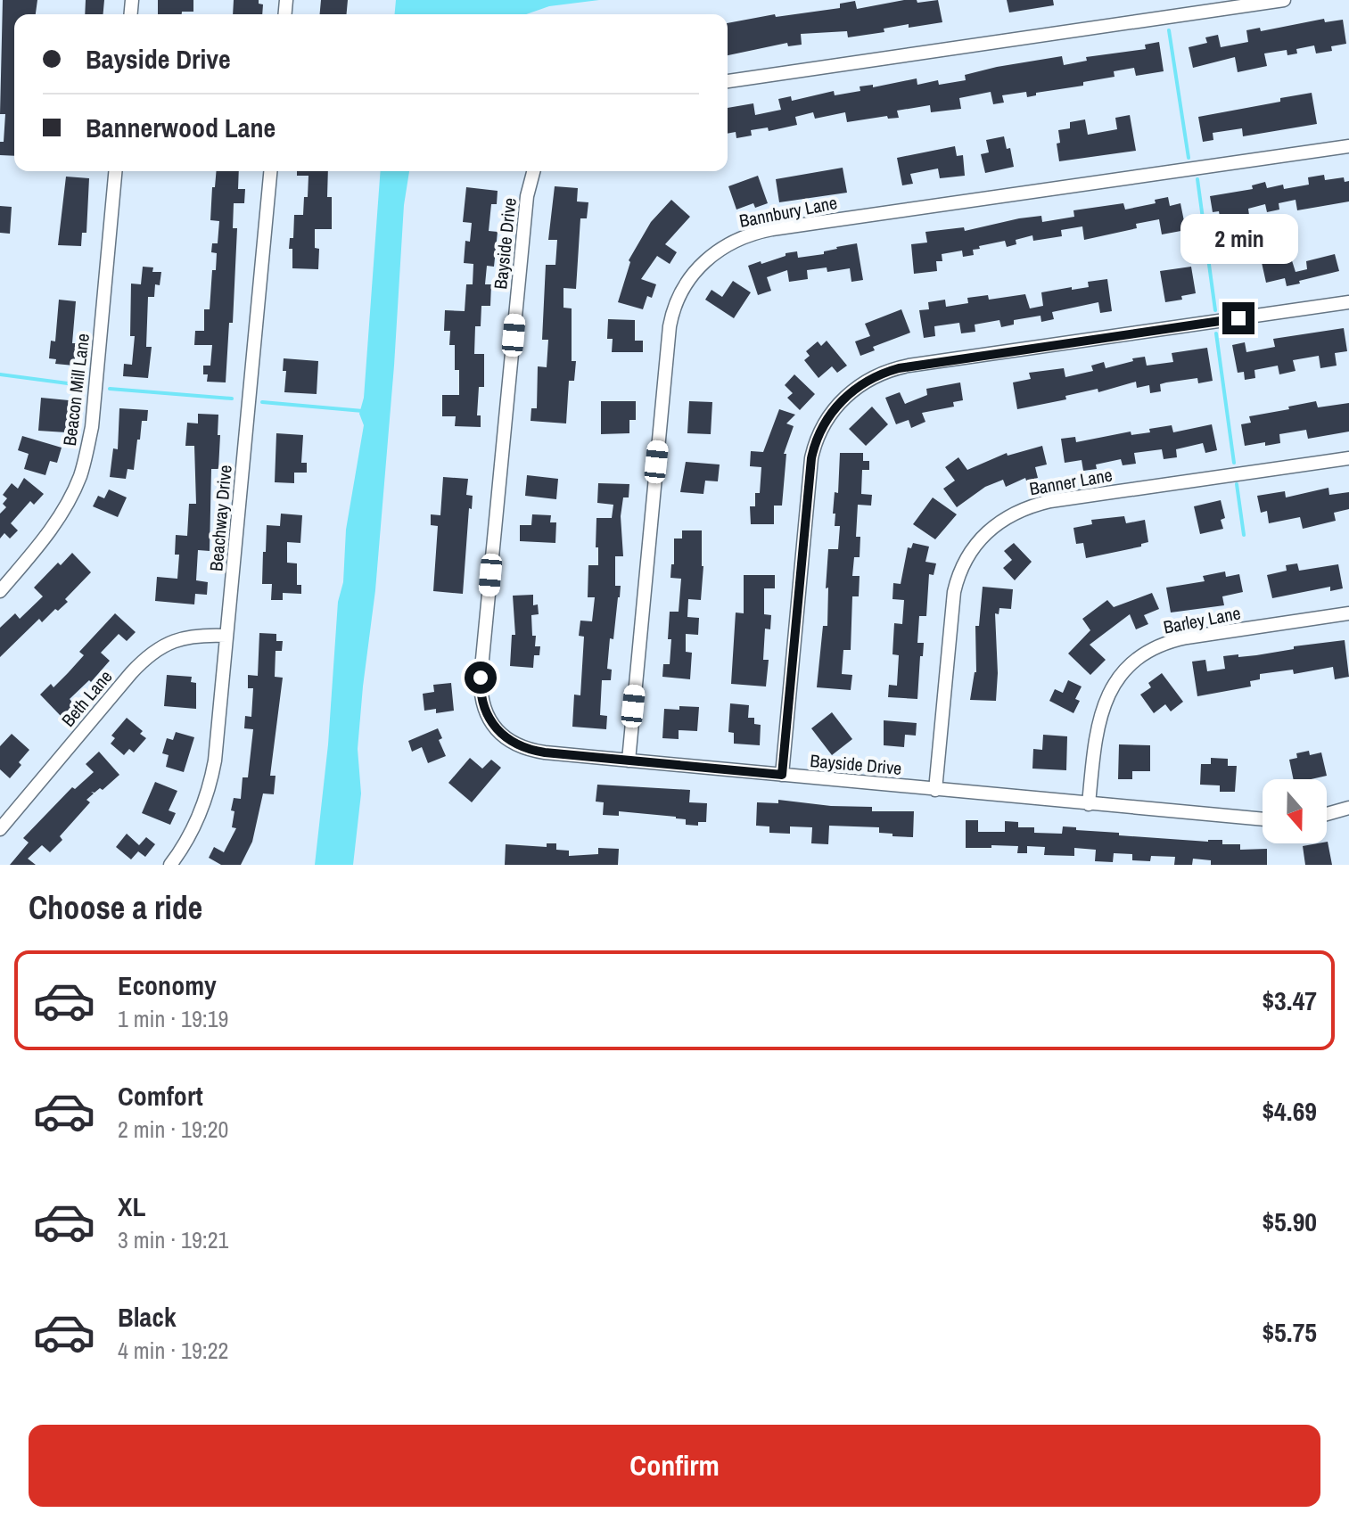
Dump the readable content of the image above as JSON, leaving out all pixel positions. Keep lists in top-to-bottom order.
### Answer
{
  "streets": {
    "street": [
      "Bannbury Lane",
      "Bayside Drive",
      "Beacon Mill Lane",
      "Banner Lane",
      "Beachway Drive",
      "Barley Lane",
      "Beth Lane"
    ]
  },
  "crossings": [
    ["Bannbury Lane", "Bayside Drive"],
    ["Bayside Drive", "Banner Lane"],
    ["Bayside Drive", "Barley Lane"],
    ["Beachway Drive", "Beth Lane"]
  ],
  "north": "bottom",
  "page": {
    "banner": ["Bayside Drive", "Bannerwood Lane"],
    "bubble": "2 min",
    "heading": "Choose a ride",
    "list": [
      {
        "name": "Economy",
        "note": "1 min · 19:19",
        "value": "$3.47"
      },
      {
        "name": "Comfort",
        "note": "2 min · 19:20",
        "value": "$4.69"
      },
      {
        "name": "XL",
        "note": "3 min · 19:21",
        "value": "$5.90"
      },
      {
        "name": "Black",
        "note": "4 min · 19:22",
        "value": "$5.75"
      }
    ],
    "buttons": "Confirm"
  }
}
